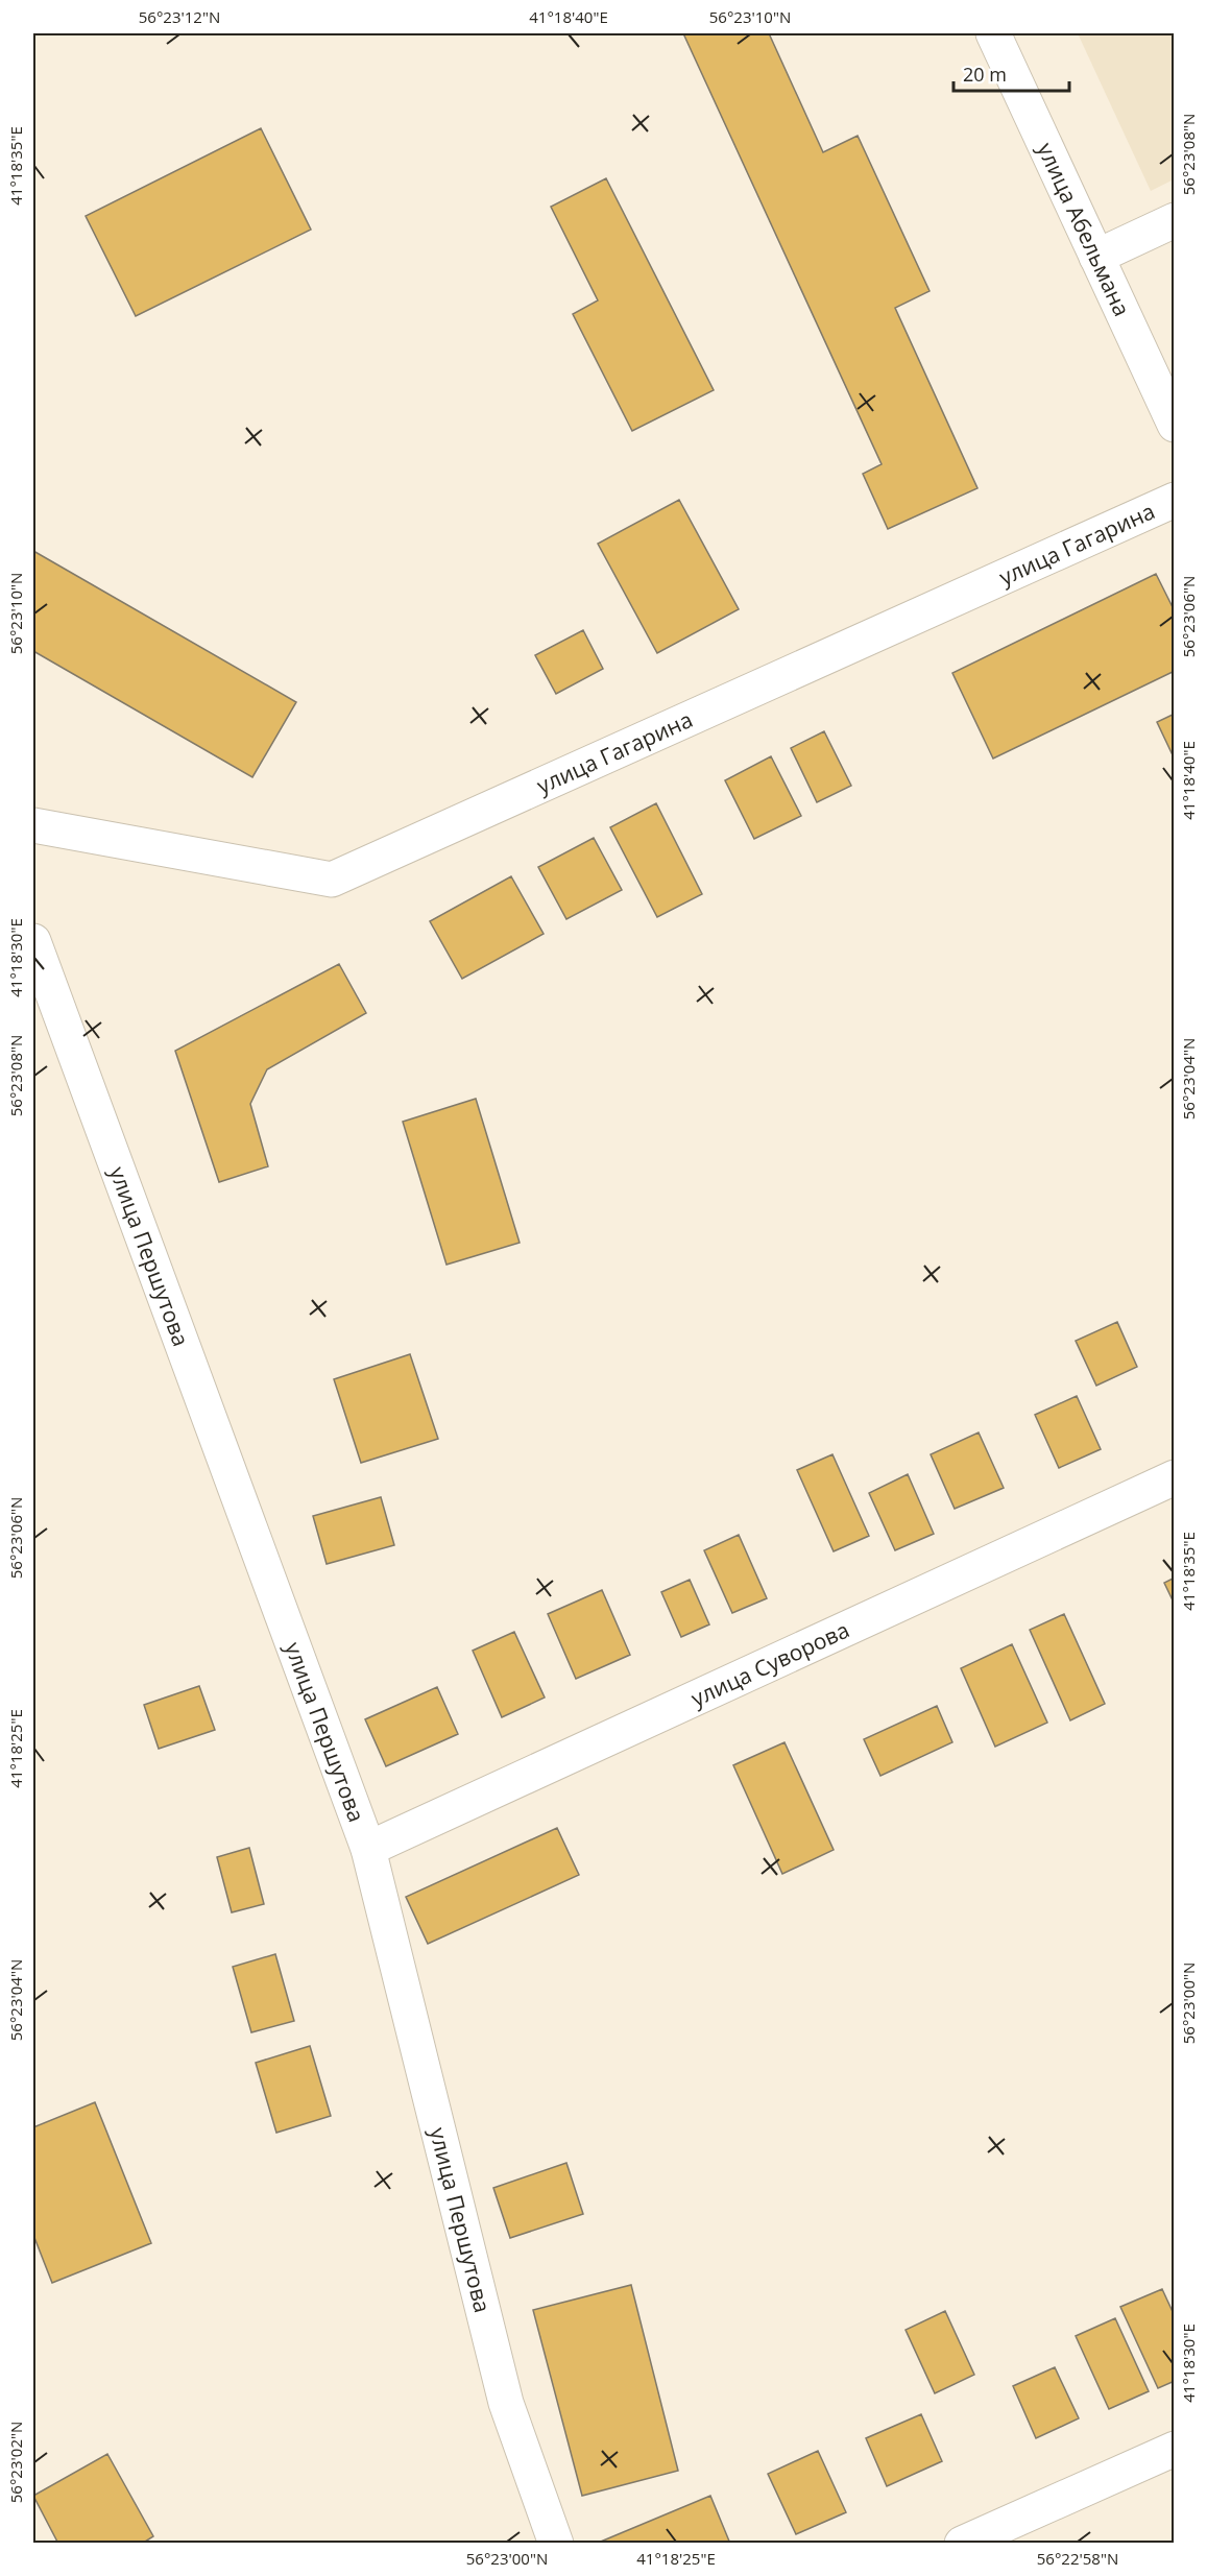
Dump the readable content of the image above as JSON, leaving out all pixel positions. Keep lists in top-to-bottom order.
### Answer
{
  "streets": {
    "street": [
      "улица Абельмана",
      "улица Гагарина",
      "улица Першутова",
      "улица Суворова"
    ]
  },
  "crossings": [
    ["улица Першутова", "улица Суворова"]
  ],
  "scale_bar": "20 m",
  "coordinates": [
    "56°23'12\"N",
    "41°18'40\"E",
    "56°23'10\"N",
    "56°23'08\"N",
    "41°18'35\"E",
    "56°23'06\"N",
    "41°18'30\"E",
    "56°23'04\"N",
    "41°18'25\"E",
    "56°23'00\"N",
    "56°23'02\"N",
    "56°22'58\"N"
  ]
}
